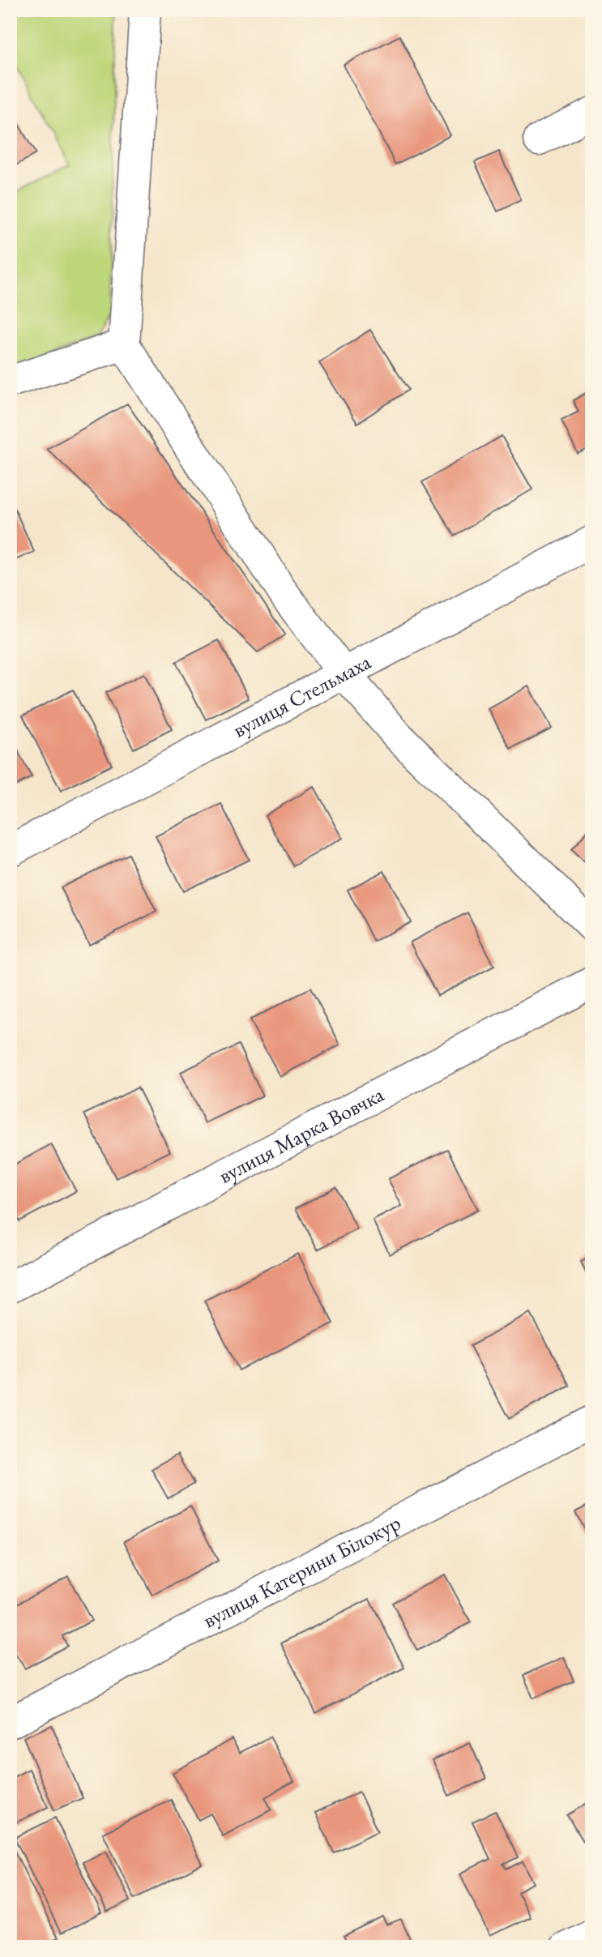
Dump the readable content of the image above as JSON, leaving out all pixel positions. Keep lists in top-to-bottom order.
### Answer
{
  "streets": {
    "street": ["вулиця Стельмаха", "вулиця Марка Вовчка", "вулиця Катерини Білокур"]
  }
}
